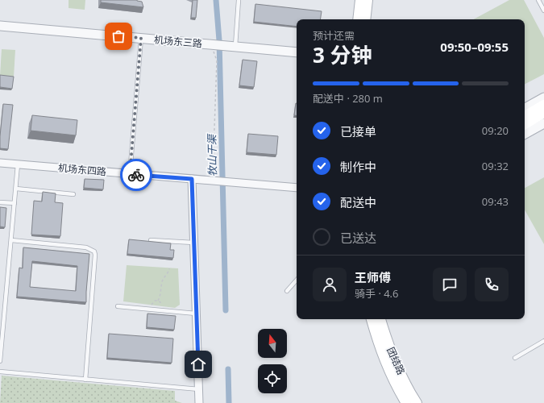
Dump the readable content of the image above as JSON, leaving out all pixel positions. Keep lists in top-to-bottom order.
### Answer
{
  "streets": {
    "main road": ["团结路"],
    "street": ["机场东三路", "机场东四路"]
  },
  "water": ["牧山干渠"],
  "north": "top",
  "page": {
    "heading": ["3 分钟", "预计还需", "09:50–09:55"],
    "panel": ["王师傅", "骑手 · 4.6"],
    "bar": "配送中 · 280 m",
    "list": [
      ["已接单", "09:20"],
      ["制作中", "09:32"],
      ["配送中", "09:43"],
      "已送达"
    ]
  }
}
